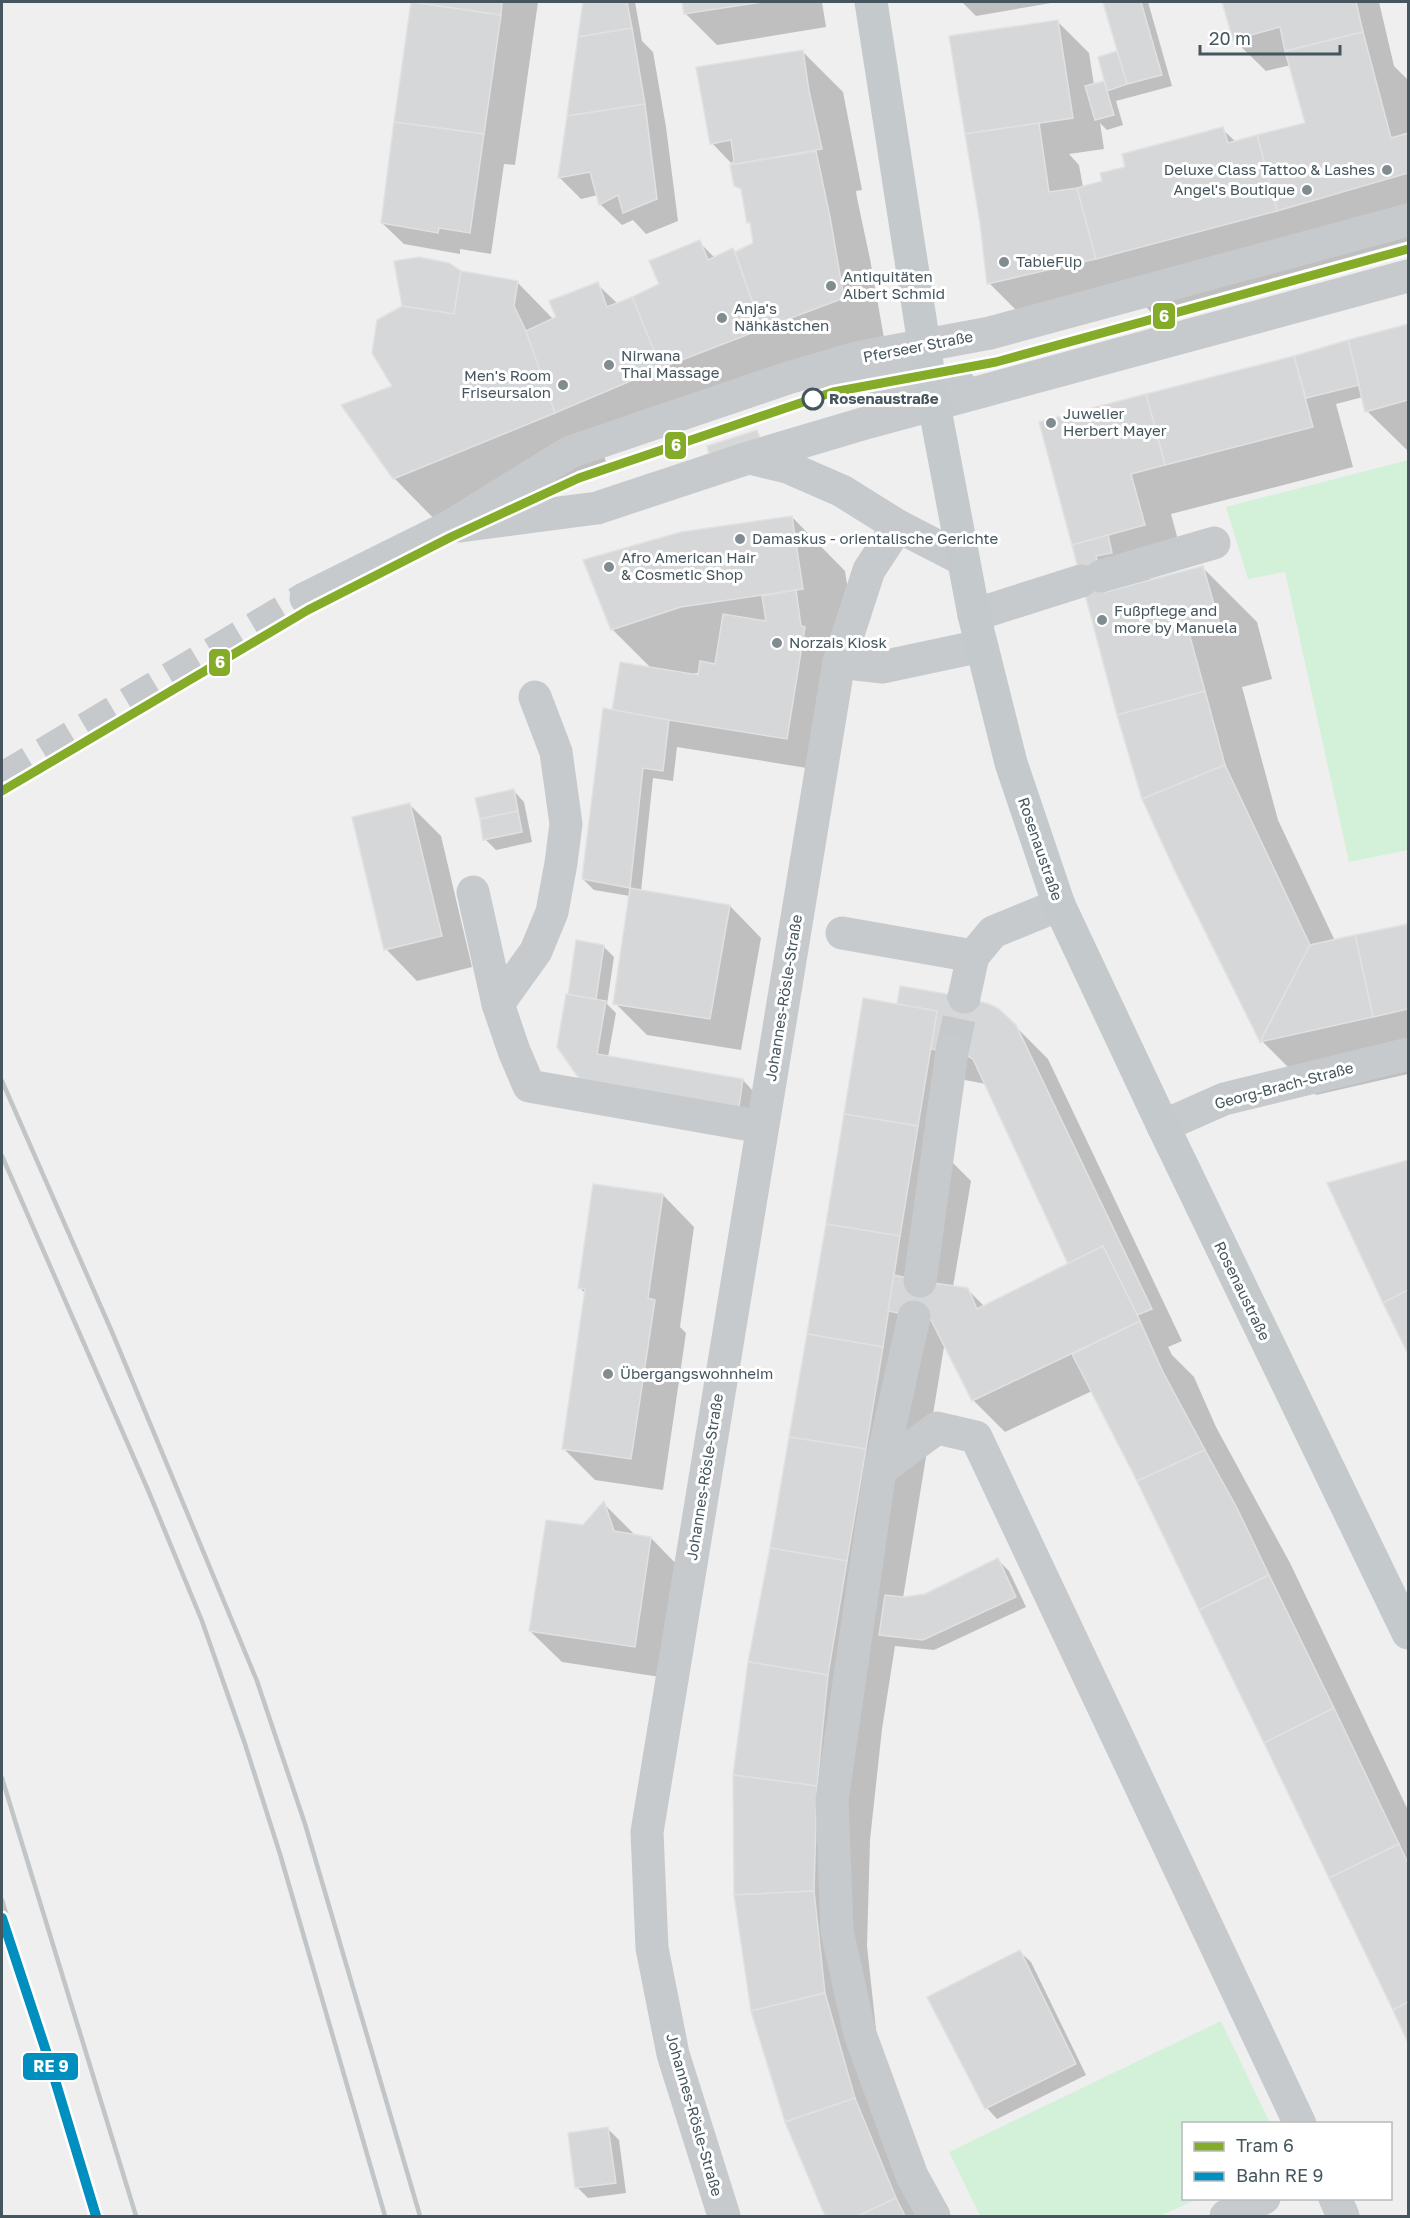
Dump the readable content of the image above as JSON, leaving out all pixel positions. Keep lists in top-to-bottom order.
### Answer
{
  "streets": {
    "main road": ["Rosenaustraße"],
    "street": ["Pferseer Straße", "Johannes-Rösle-Straße", "Georg-Brach-Straße"]
  },
  "crossings": [
    ["Pferseer Straße", "Rosenaustraße"],
    ["Rosenaustraße", "Georg-Brach-Straße"]
  ],
  "places": [
    "Deluxe Class Tattoo & Lashes",
    "Angel's Boutique",
    "TableFlip",
    "Antiquitäten Albert Schmid",
    "Anja's Nähkästchen",
    "Nirwana Thai Massage",
    "Men's Room Friseursalon",
    "Rosenaustraße",
    "Juwelier Herbert Mayer",
    "Damaskus - orientalische Gerichte",
    "Afro American Hair & Cosmetic Shop",
    "Fußpflege and more by Manuela",
    "Norzais Kiosk",
    "Übergangswohnheim"
  ],
  "lines": ["tram line 6"],
  "legend": ["Tram 6", "Bahn RE 9"],
  "scale_bar": "20 m"
}
